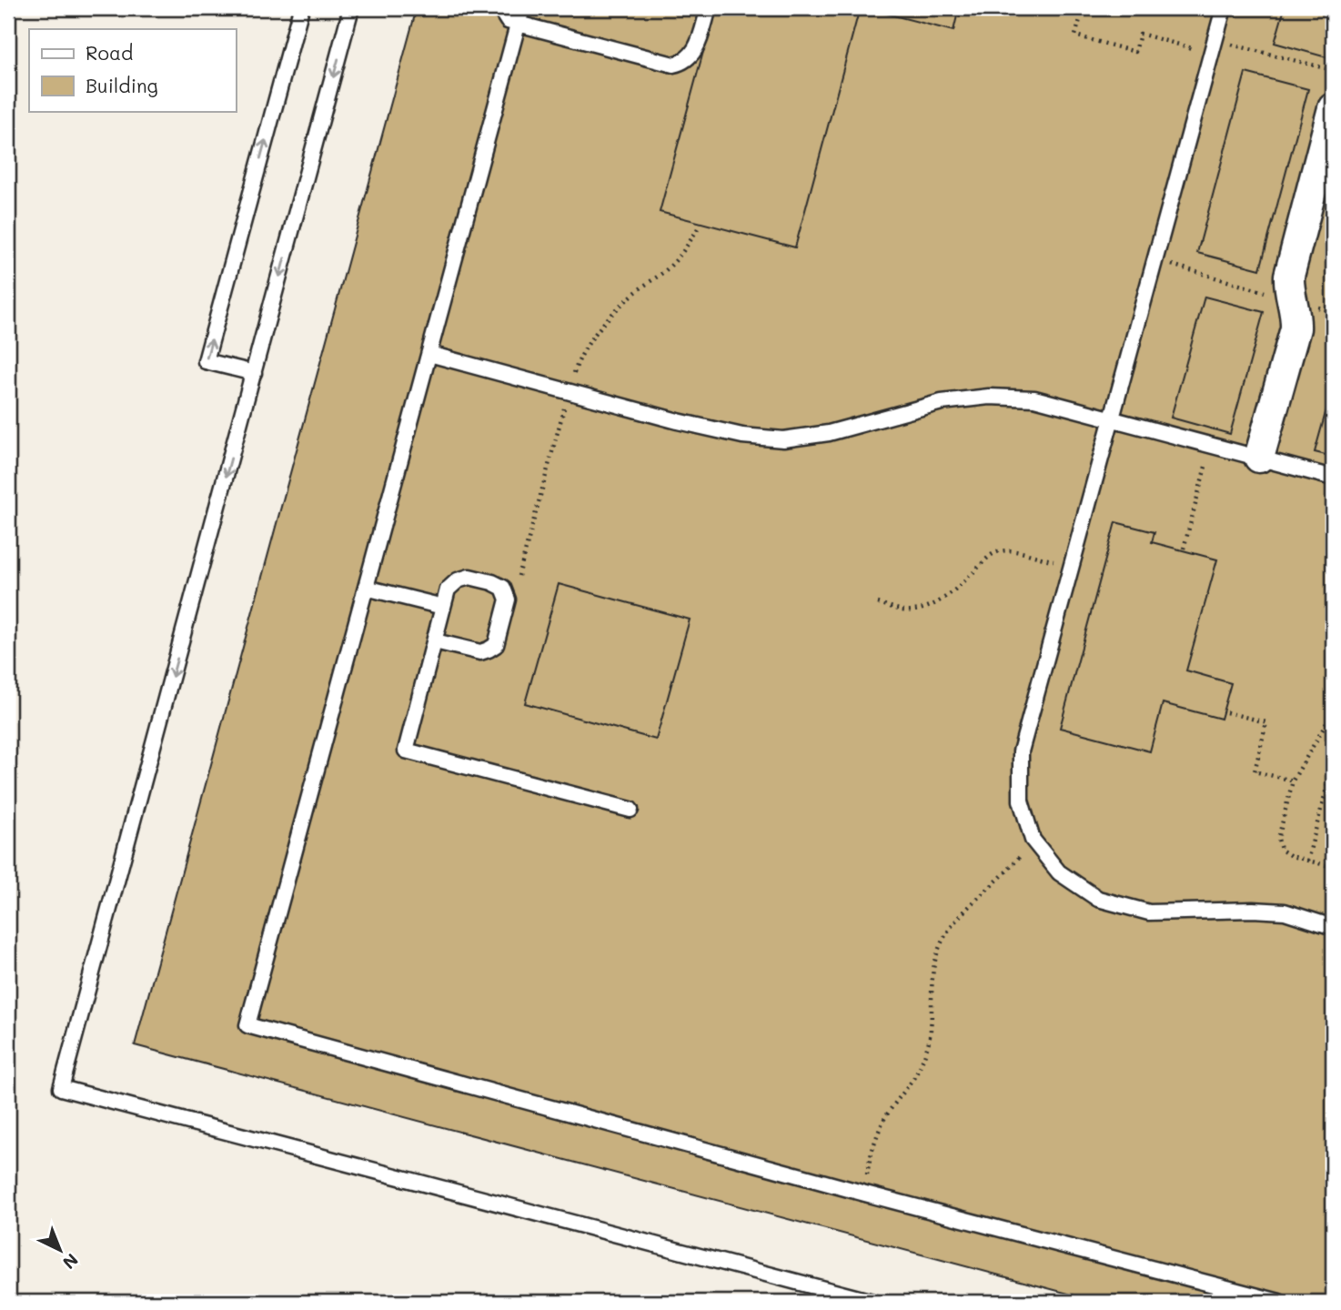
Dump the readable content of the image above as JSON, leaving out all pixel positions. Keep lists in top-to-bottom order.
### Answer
{
  "legend": ["Road", "Building"],
  "north": "bottom right"
}
